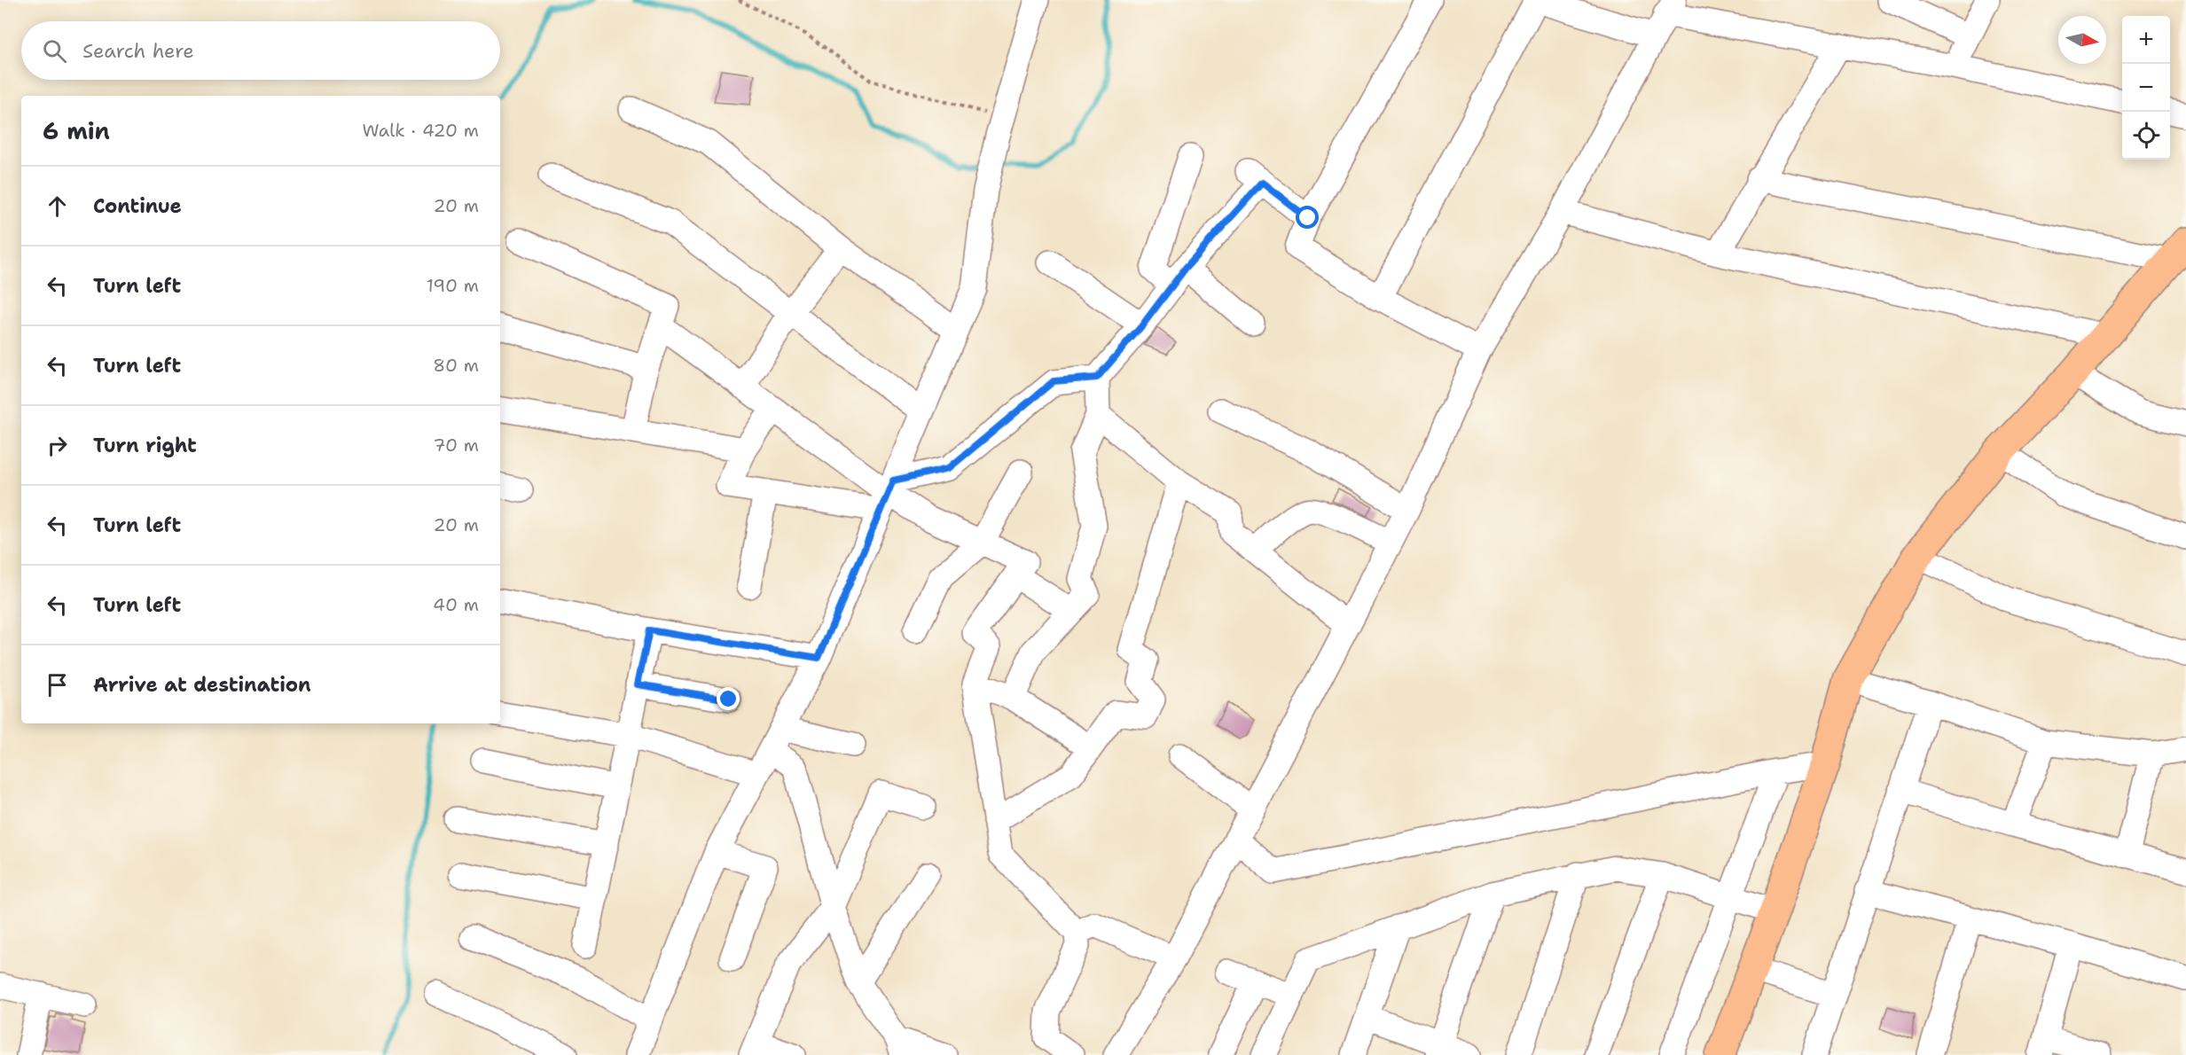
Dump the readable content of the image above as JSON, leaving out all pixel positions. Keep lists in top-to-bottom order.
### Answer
{
  "north": "right",
  "page": {
    "map_buttons": ["+", "−"],
    "search": "Search here",
    "heading": ["6 min", "Walk · 420 m"],
    "list": [
      ["Continue", "20 m"],
      ["Turn left", "190 m"],
      ["Turn left", "80 m"],
      ["Turn right", "70 m"],
      ["Turn left", "20 m"],
      ["Turn left", "40 m"],
      "Arrive at destination"
    ]
  }
}
